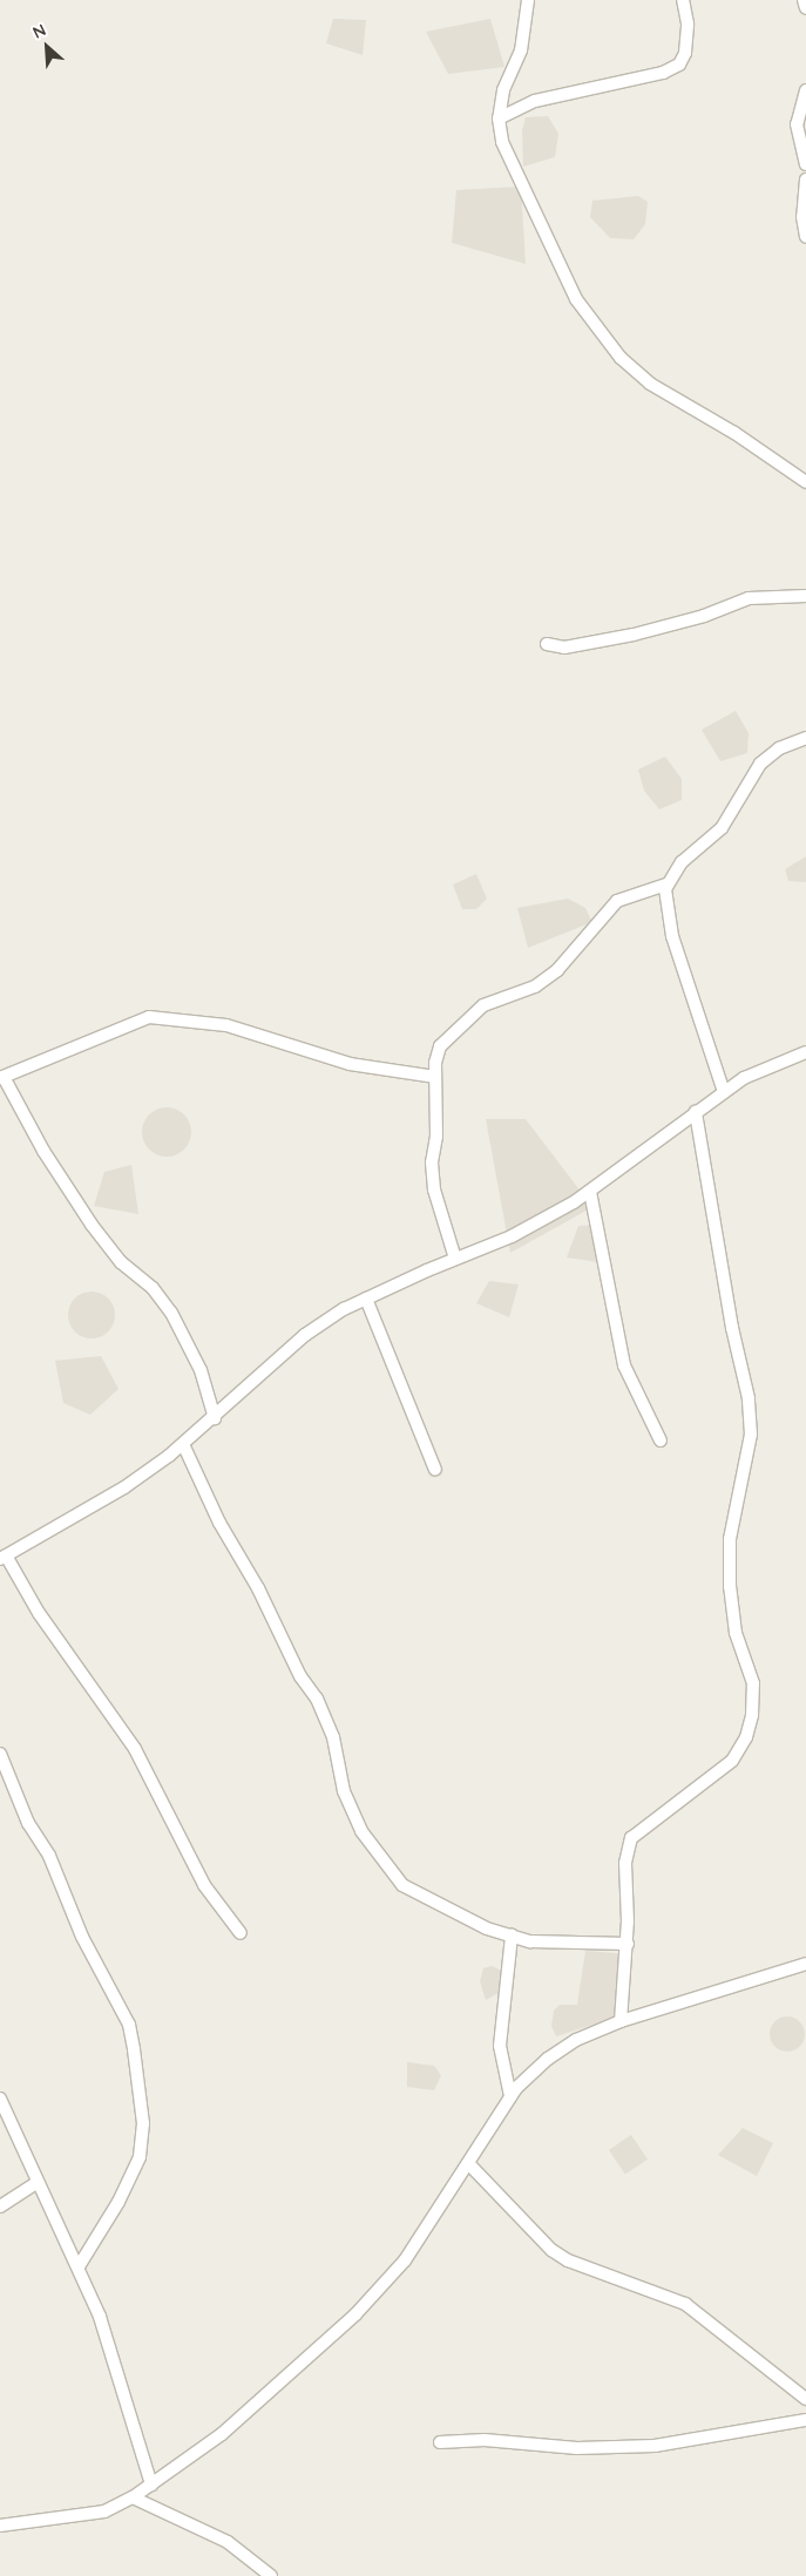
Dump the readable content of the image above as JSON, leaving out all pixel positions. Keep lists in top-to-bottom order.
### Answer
{
  "north": "top left"
}
